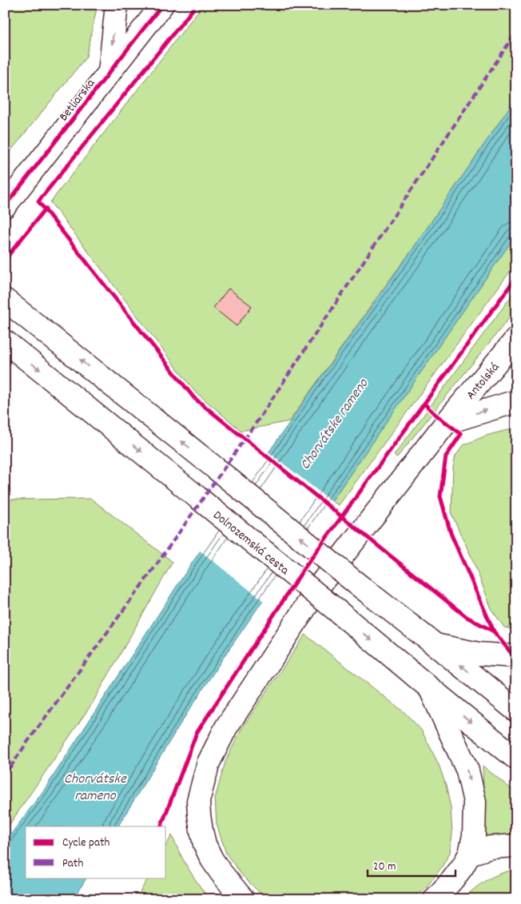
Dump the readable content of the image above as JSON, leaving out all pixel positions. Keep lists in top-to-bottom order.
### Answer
{
  "streets": {
    "street": ["Betliarska", "Antolská", "Dolnozemská cesta"]
  },
  "water": ["Chorvátske rameno"],
  "legend": ["Cycle path", "Path"],
  "scale_bar": "20 m"
}
